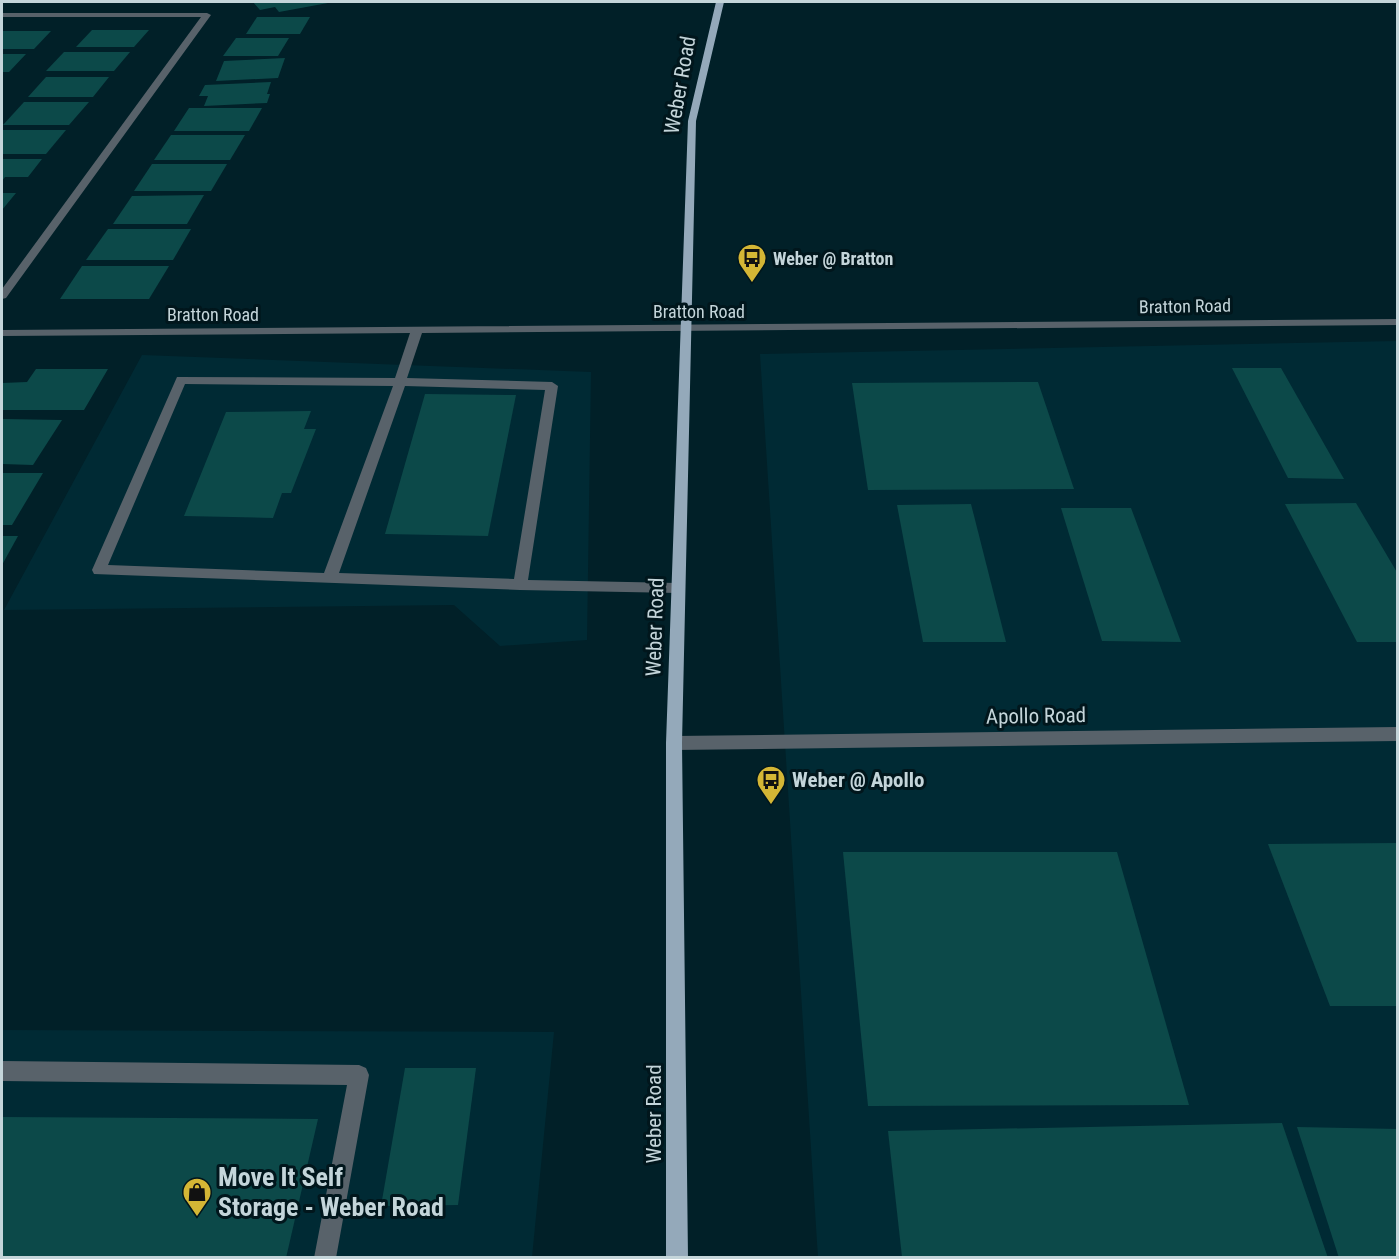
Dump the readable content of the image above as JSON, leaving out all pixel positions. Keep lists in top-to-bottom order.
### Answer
{
  "streets": {
    "main road": ["Weber Road"],
    "street": ["Bratton Road", "Apollo Road"]
  },
  "crossings": [
    ["Weber Road", "Bratton Road"],
    ["Weber Road", "Apollo Road"]
  ],
  "places": {
    "bus stop": ["Weber @ Bratton", "Weber @ Apollo"],
    "shop": ["Move It Self Storage - Weber Road"]
  }
}
